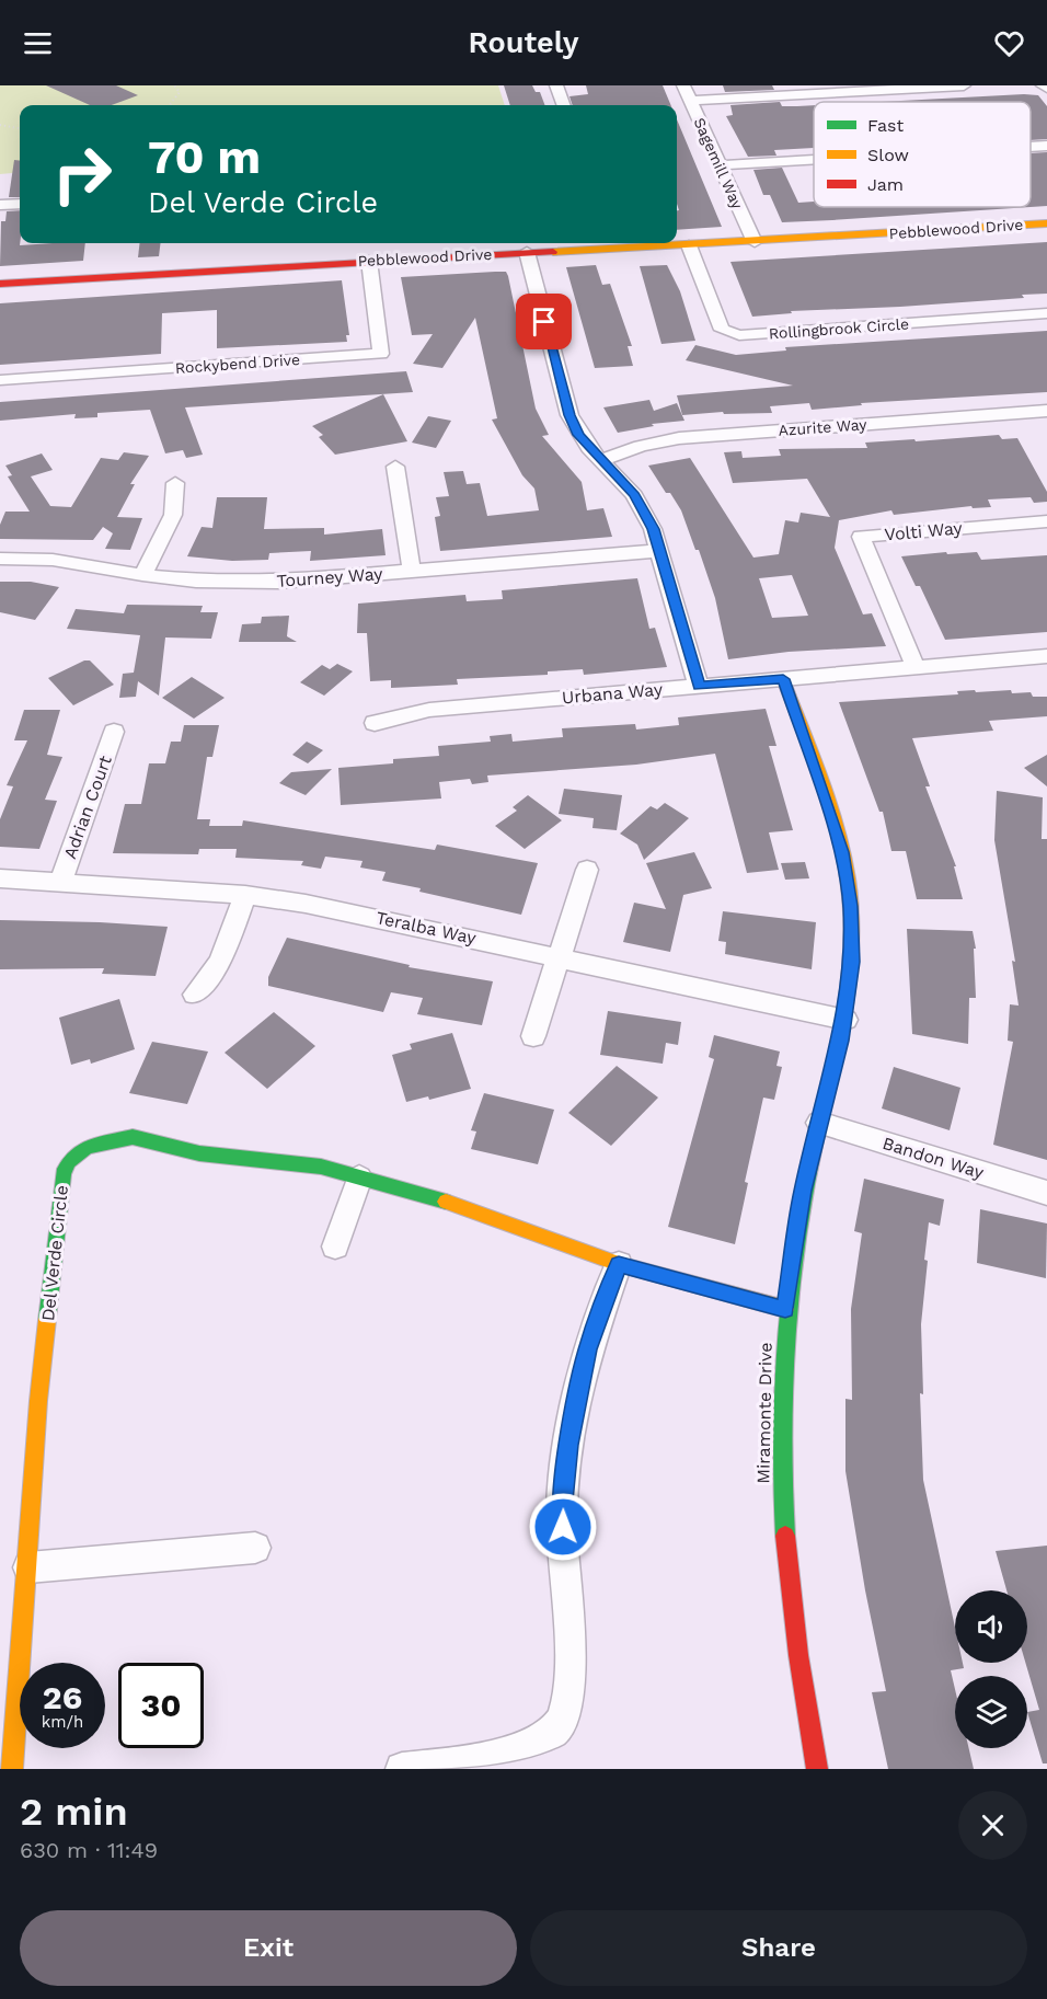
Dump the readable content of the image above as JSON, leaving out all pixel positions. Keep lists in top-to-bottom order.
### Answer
{
  "streets": {
    "street": [
      "Sagemill Way",
      "Pebblewood Drive",
      "Rollingbrook Circle",
      "Rockybend Drive",
      "Azurite Way",
      "Volti Way",
      "Tourney Way",
      "Urbana Way",
      "Adrian Court",
      "Teralba Way",
      "Bandon Way",
      "Del Verde Circle",
      "Miramonte Drive"
    ]
  },
  "crossings": [
    ["Sagemill Way", "Pebblewood Drive"],
    ["Pebblewood Drive", "Rollingbrook Circle"],
    ["Pebblewood Drive", "Rockybend Drive"],
    ["Volti Way", "Urbana Way"],
    ["Urbana Way", "Miramonte Drive"],
    ["Adrian Court", "Teralba Way"],
    ["Teralba Way", "Miramonte Drive"],
    ["Bandon Way", "Miramonte Drive"],
    ["Del Verde Circle", "Miramonte Drive"]
  ],
  "legend": ["Fast", "Slow", "Jam"],
  "page": {
    "header": "Routely",
    "turn": ["70 m", "Del Verde Circle"],
    "speed": "26 km/h",
    "limit": "30",
    "heading": ["2 min", "630 m · 11:49"],
    "buttons": ["Exit", "Share"]
  }
}
